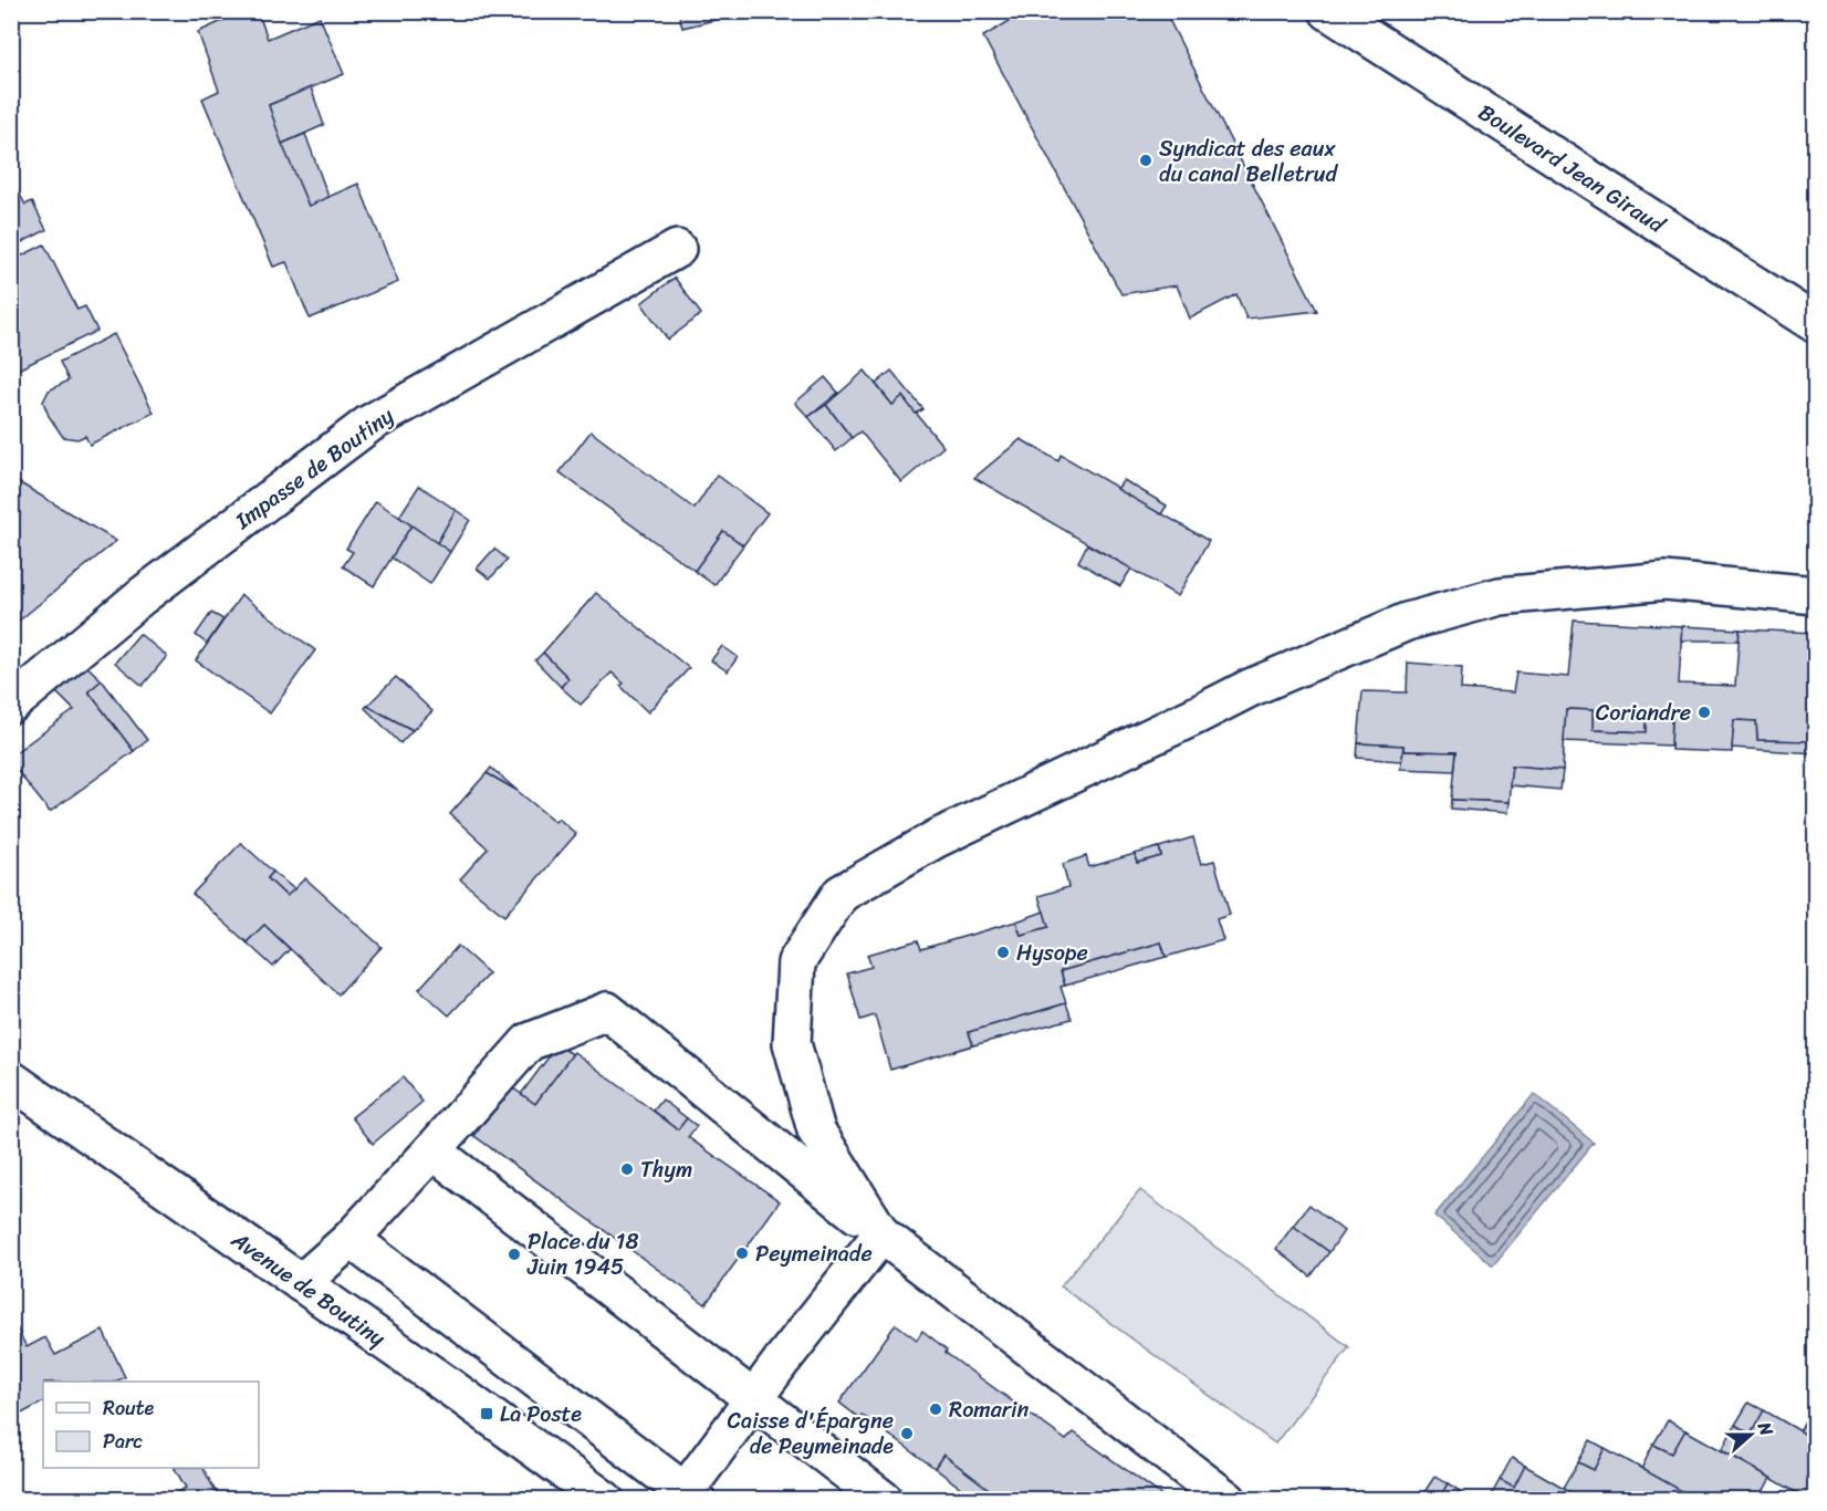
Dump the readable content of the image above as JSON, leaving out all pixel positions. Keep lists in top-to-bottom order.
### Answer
{
  "streets": {
    "street": ["Boulevard Jean Giraud", "Impasse de Boutiny", "Avenue de Boutiny"]
  },
  "places": {
    "other": [
      "Syndicat des eaux du canal Belletrud",
      "Coriandre",
      "Hysope",
      "Thym",
      "Peymeinade",
      "Place du 18 Juin 1945",
      "Romarin",
      "Caisse d'Épargne de Peymeinade"
    ],
    "transit": ["La Poste"]
  },
  "legend": ["Route", "Parc"],
  "north": "right"
}
